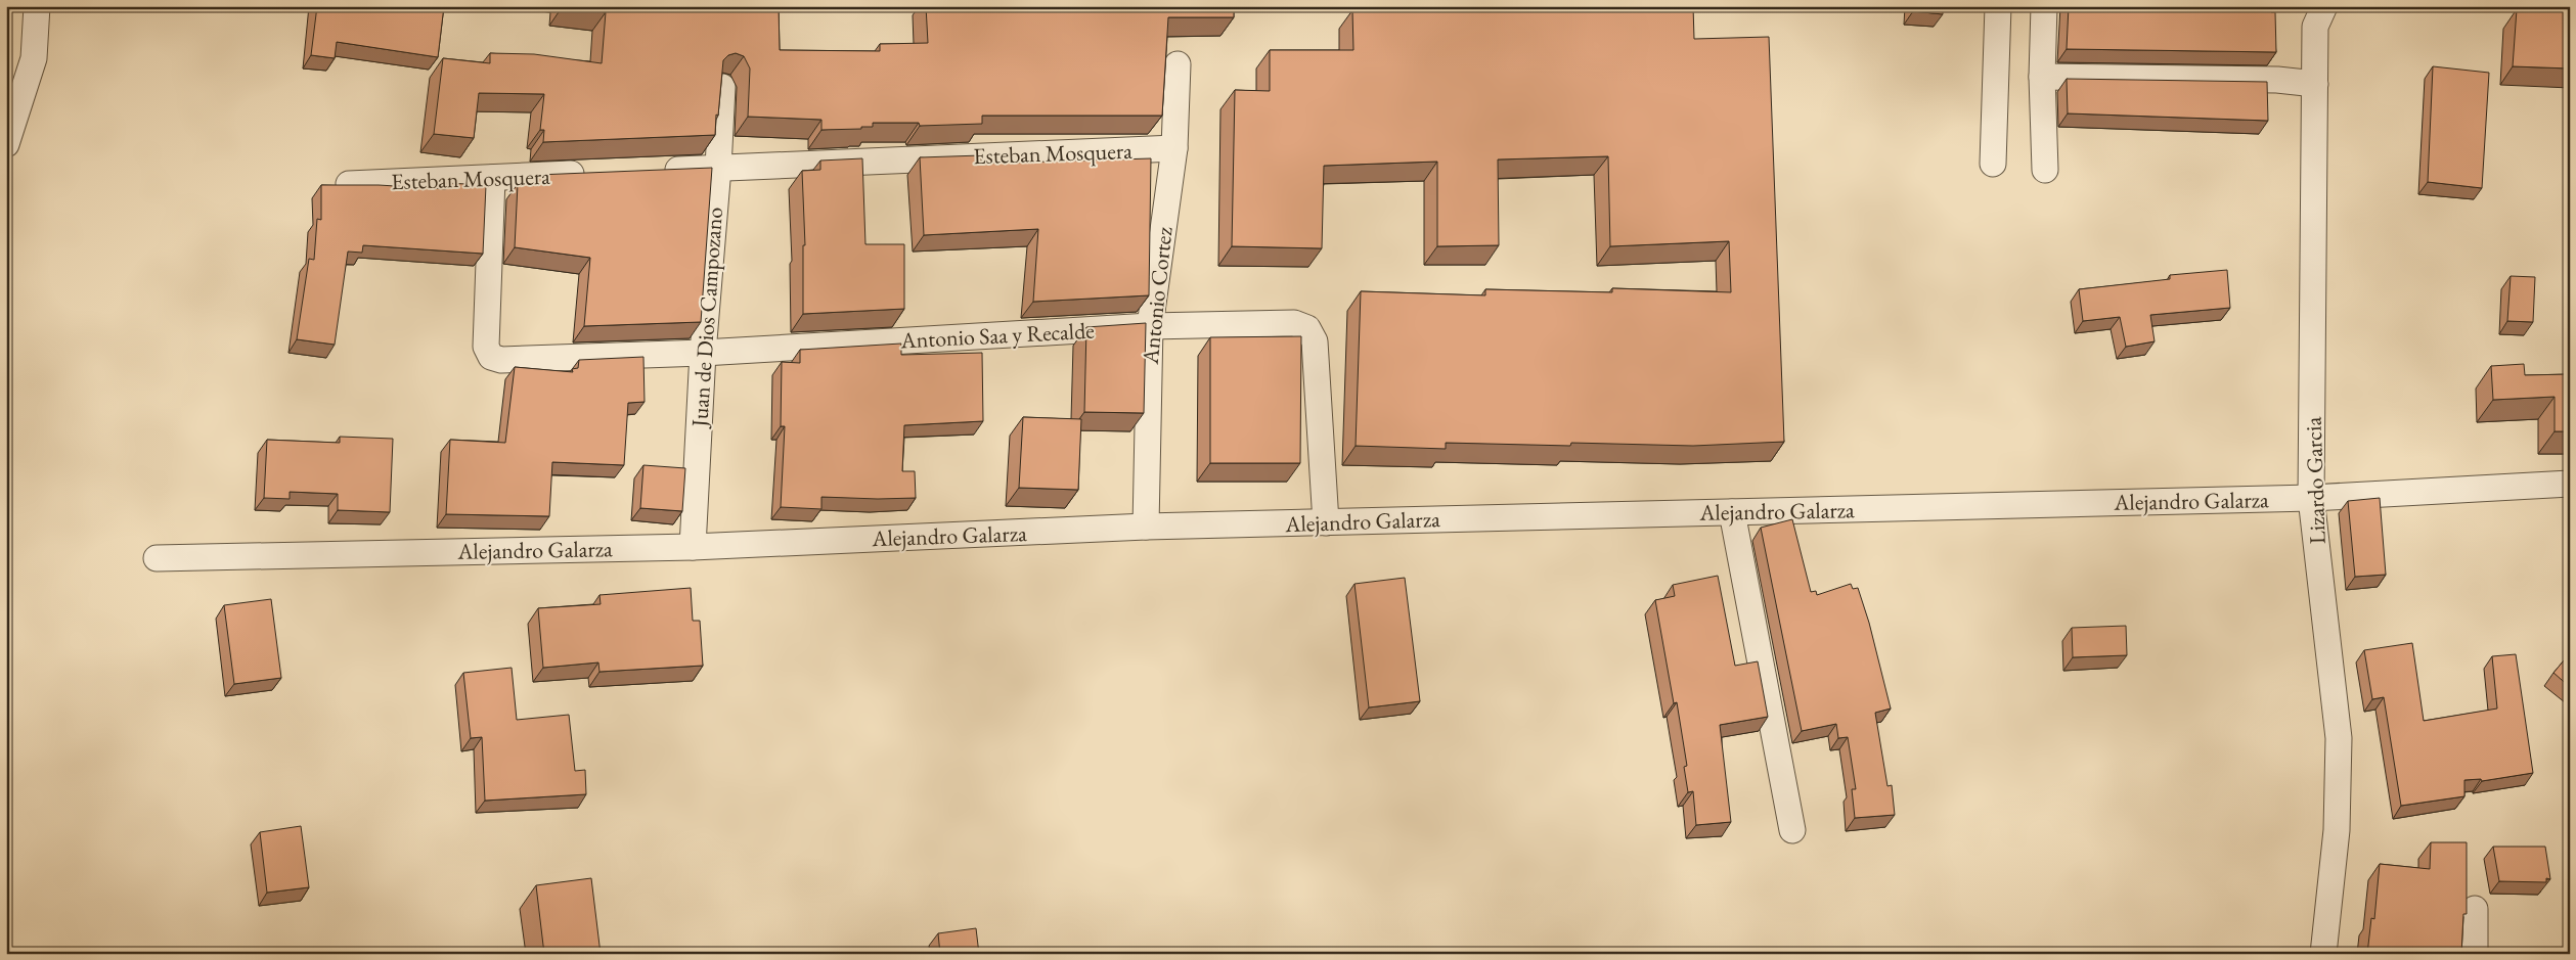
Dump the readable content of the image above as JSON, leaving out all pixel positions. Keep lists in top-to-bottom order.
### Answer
{
  "streets": {
    "street": [
      "Esteban Mosquera",
      "Antonio Cortez",
      "Juan de Dios Campozano",
      "Antonio Saa y Recalde",
      "Lizardo Garcia",
      "Alejandro Galarza"
    ]
  },
  "crossings": [
    ["Esteban Mosquera", "Antonio Cortez"],
    ["Esteban Mosquera", "Juan de Dios Campozano"],
    ["Esteban Mosquera", "Antonio Saa y Recalde"],
    ["Antonio Cortez", "Antonio Saa y Recalde"],
    ["Antonio Cortez", "Alejandro Galarza"],
    ["Juan de Dios Campozano", "Antonio Saa y Recalde"],
    ["Juan de Dios Campozano", "Alejandro Galarza"],
    ["Antonio Saa y Recalde", "Alejandro Galarza"],
    ["Lizardo Garcia", "Alejandro Galarza"]
  ]
}
